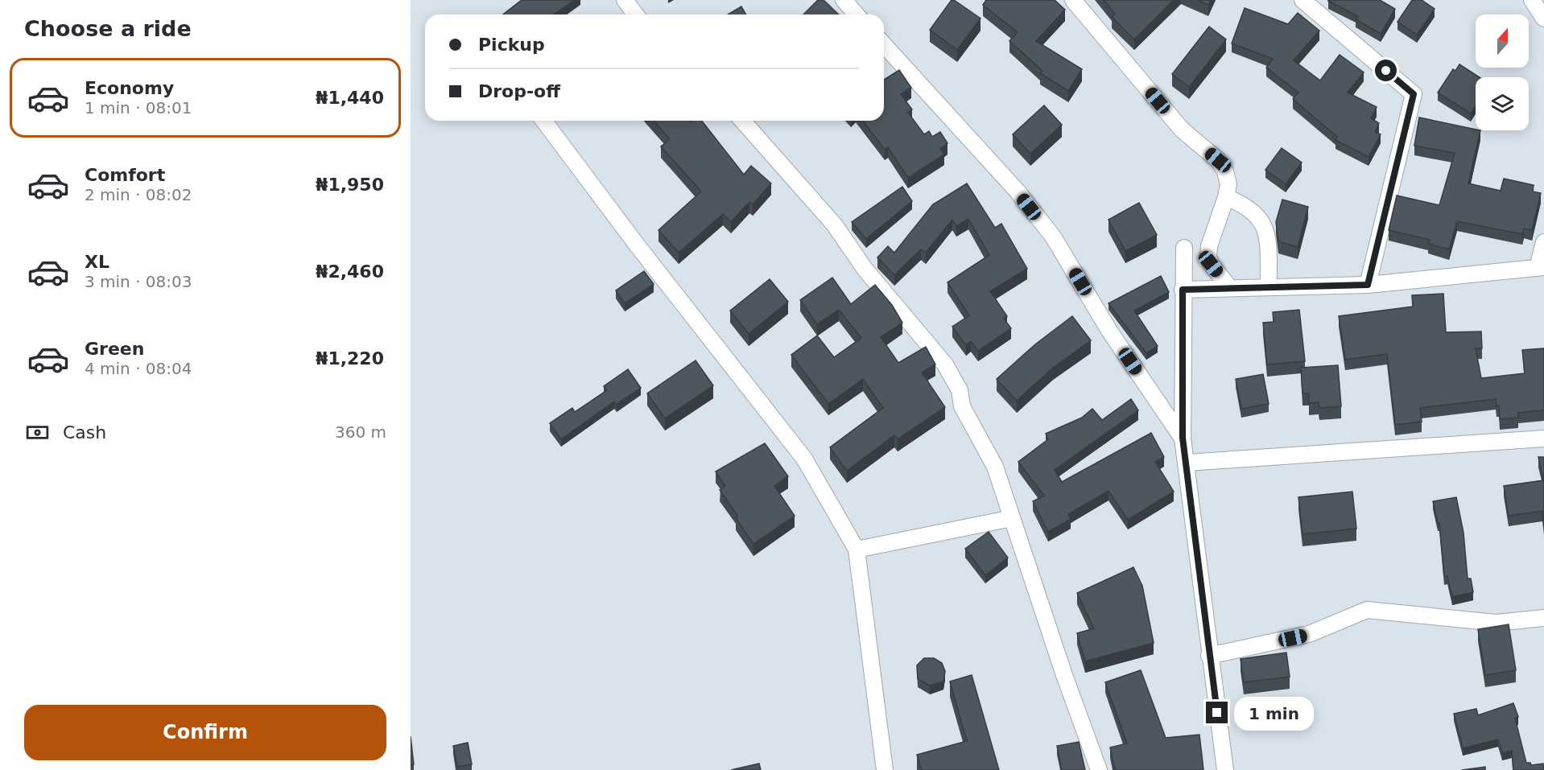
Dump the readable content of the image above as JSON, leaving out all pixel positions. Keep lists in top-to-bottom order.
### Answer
{
  "north": "top",
  "page": {
    "heading": "Choose a ride",
    "banner": ["Pickup", "Drop-off"],
    "list": [
      {
        "name": "Economy",
        "note": "1 min · 08:01",
        "value": "₦1,440"
      },
      {
        "name": "Comfort",
        "note": "2 min · 08:02",
        "value": "₦1,950"
      },
      {
        "name": "XL",
        "note": "3 min · 08:03",
        "value": "₦2,460"
      },
      {
        "name": "Green",
        "note": "4 min · 08:04",
        "value": "₦1,220"
      }
    ],
    "pay": ["Cash", "360 m"],
    "buttons": "Confirm",
    "bubble": "1 min"
  }
}
